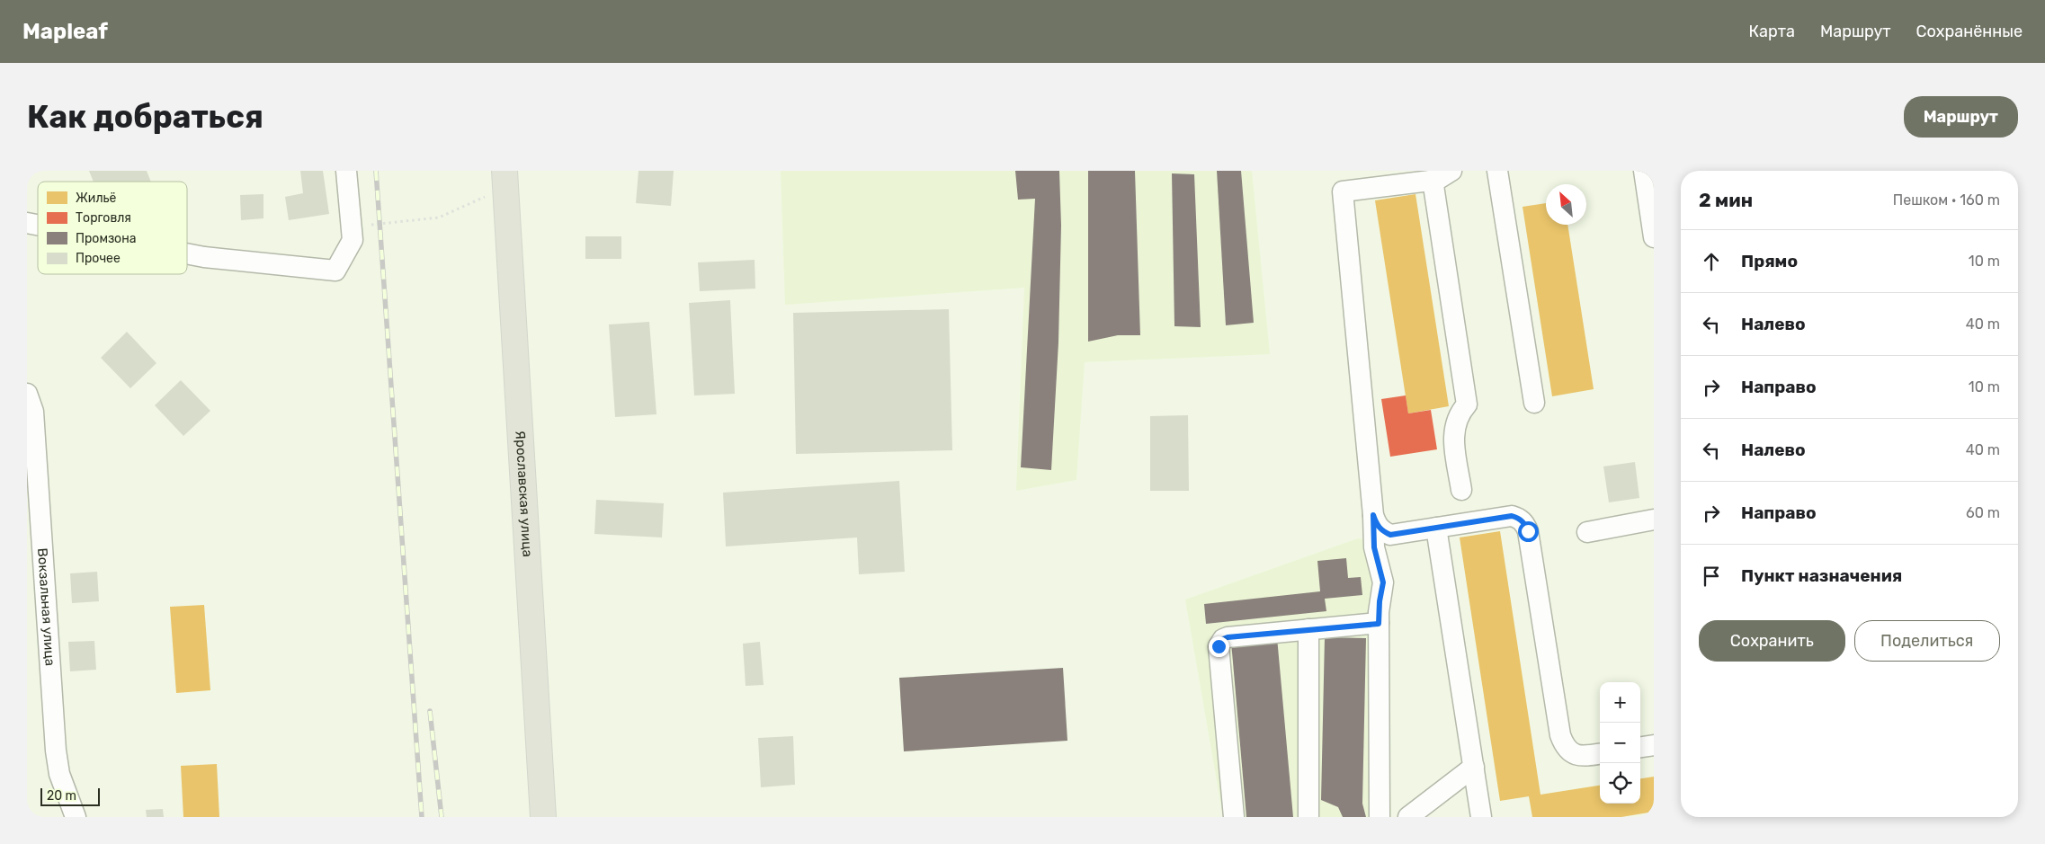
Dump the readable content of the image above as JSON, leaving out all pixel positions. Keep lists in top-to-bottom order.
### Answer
{
  "streets": {
    "main road": ["Ярославская улица"],
    "street": ["Вокзальная улица"]
  },
  "legend": [
    "Жильё",
    "Торговля",
    "Промзона",
    "Прочее"
  ],
  "scale_bar": "20 m",
  "north": "top left",
  "page": {
    "header": "Mapleaf",
    "nav": ["Карта", "Маршрут", "Сохранённые"],
    "buttons": [
      "Маршрут",
      ["Сохранить", "Поделиться"]
    ],
    "title": "Как добраться",
    "heading": ["2 мин", "Пешком · 160 m"],
    "list": [
      ["Прямо", "10 m"],
      ["Налево", "40 m"],
      ["Направо", "10 m"],
      ["Налево", "40 m"],
      ["Направо", "60 m"],
      "Пункт назначения"
    ],
    "map_buttons": ["+", "−"],
    "scale": "20 m"
  }
}
